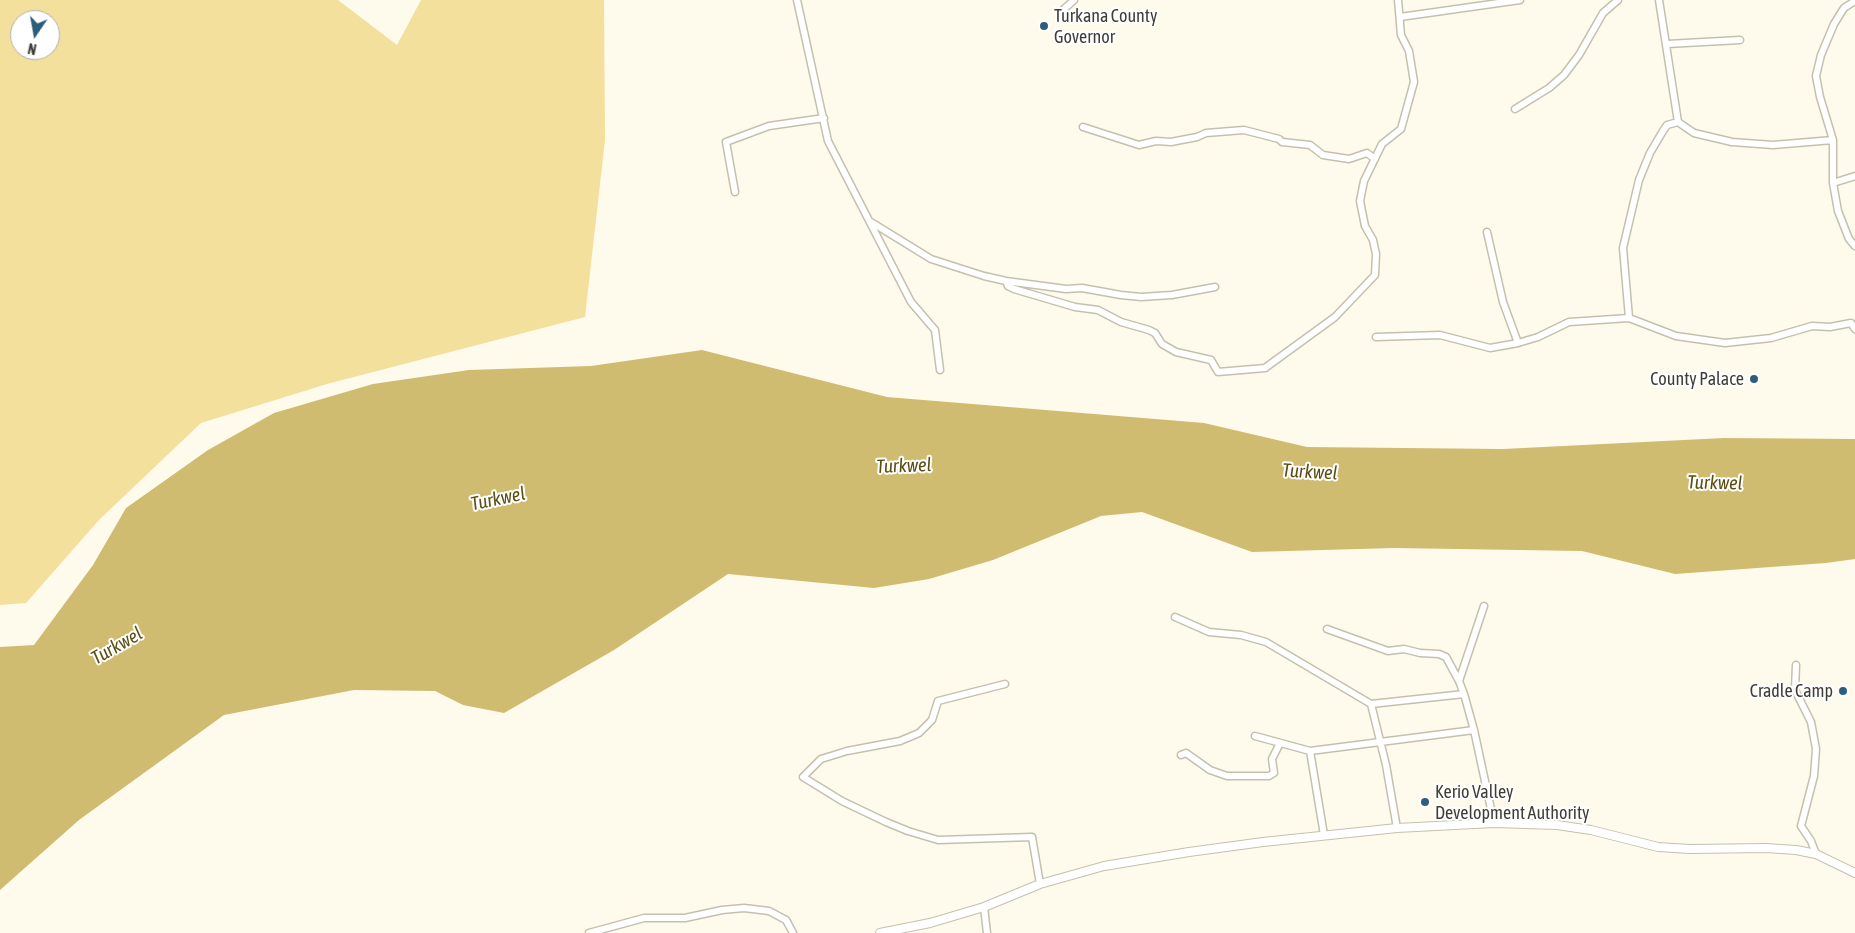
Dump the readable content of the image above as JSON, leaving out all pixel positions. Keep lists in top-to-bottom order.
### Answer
{
  "water": ["Turkwel"],
  "places": [
    "Turkana County Governor",
    "County Palace",
    "Cradle Camp",
    "Kerio Valley Development Authority"
  ],
  "north": "bottom"
}
